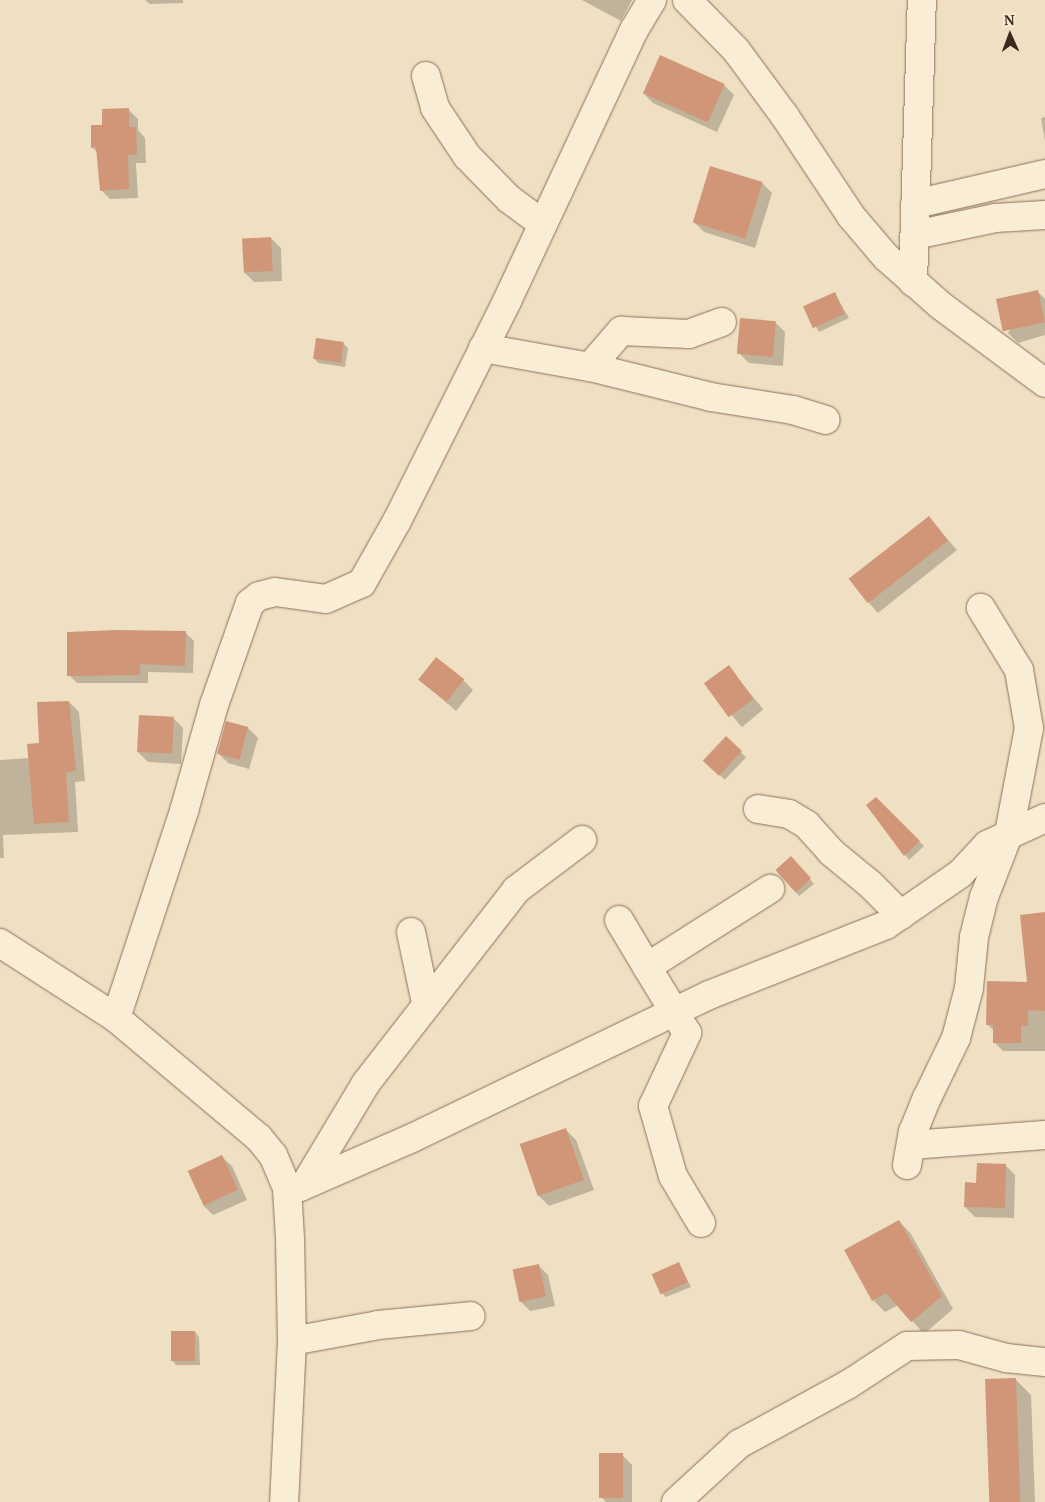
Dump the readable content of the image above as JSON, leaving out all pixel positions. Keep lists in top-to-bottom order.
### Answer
{
  "north": "top"
}
